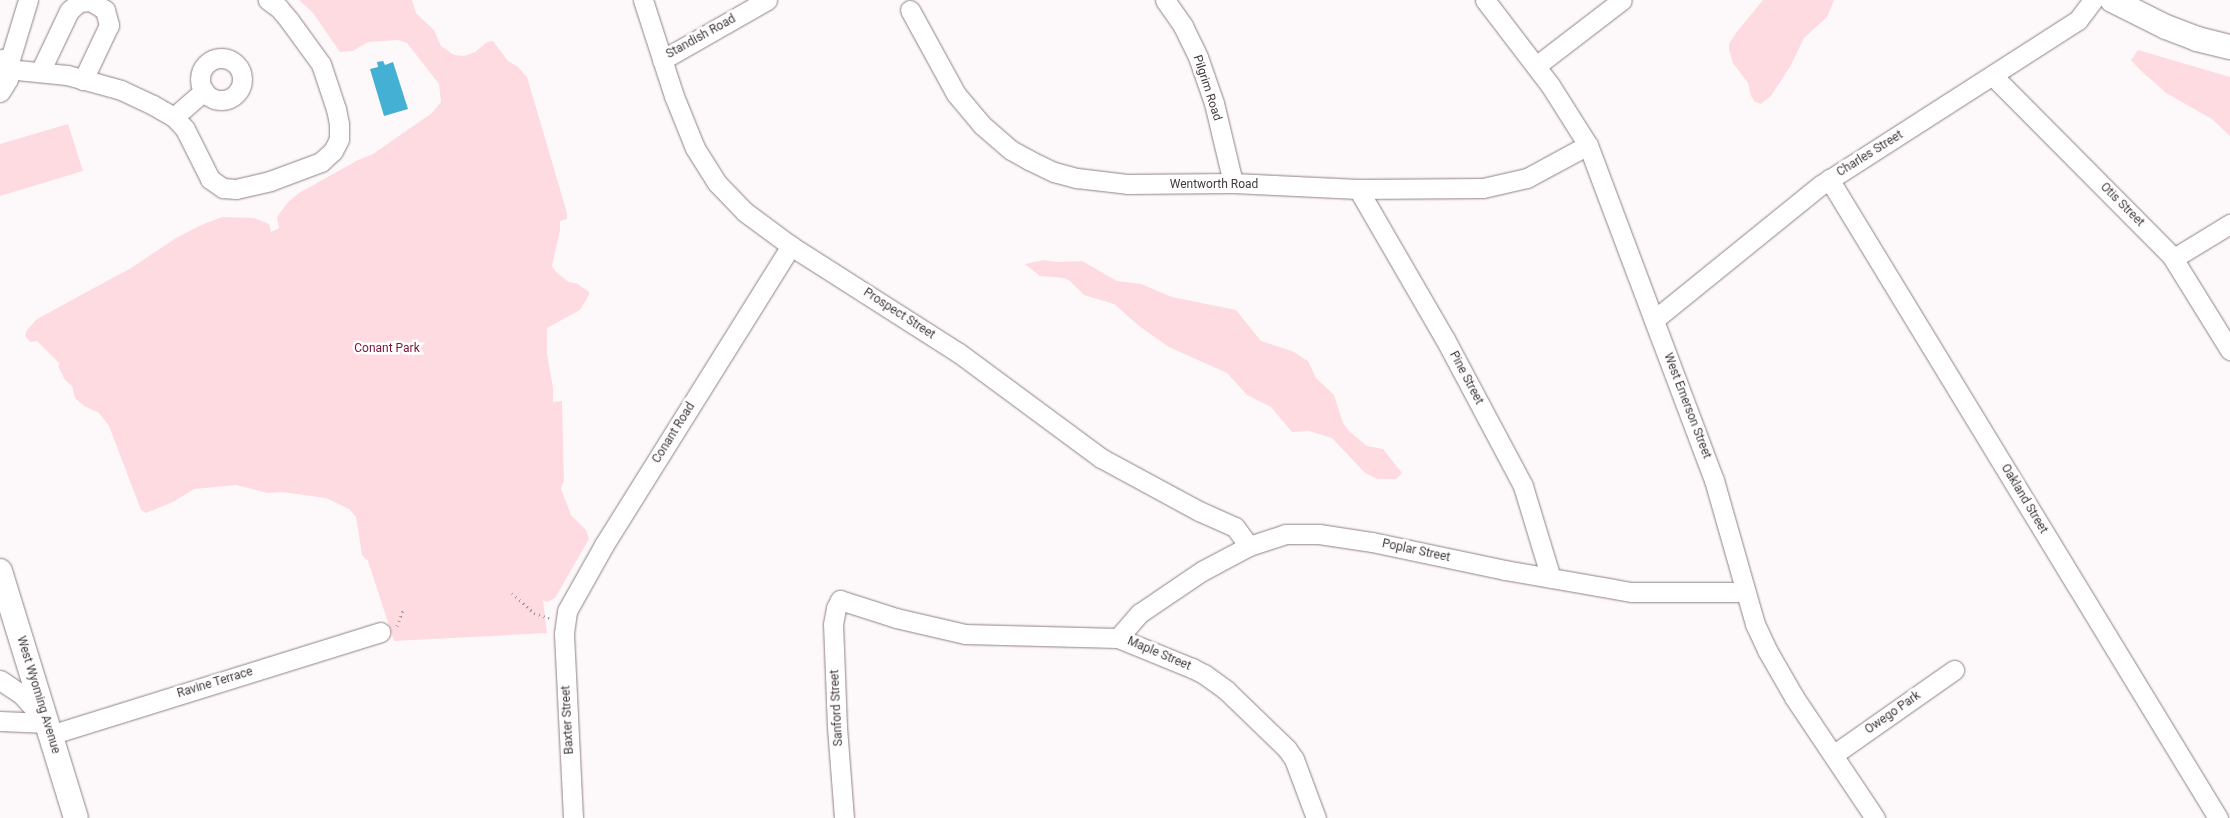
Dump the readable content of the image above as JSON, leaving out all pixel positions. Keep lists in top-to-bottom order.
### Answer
{
  "streets": {
    "main road": ["West Wyoming Avenue"],
    "street": [
      "Standish Road",
      "Pilgrim Road",
      "Charles Street",
      "Wentworth Road",
      "Otis Street",
      "Prospect Street",
      "Pine Street",
      "West Emerson Street",
      "Conant Road",
      "Oakland Street",
      "Poplar Street",
      "Maple Street",
      "Ravine Terrace",
      "Sanford Street",
      "Owego Park",
      "Baxter Street"
    ]
  },
  "crossings": [
    ["Standish Road", "Prospect Street"],
    ["Pilgrim Road", "Wentworth Road"],
    ["Charles Street", "Otis Street"],
    ["Charles Street", "West Emerson Street"],
    ["Charles Street", "Oakland Street"],
    ["Wentworth Road", "Pine Street"],
    ["Wentworth Road", "West Emerson Street"],
    ["Prospect Street", "Conant Road"],
    ["Prospect Street", "Poplar Street"],
    ["Pine Street", "Poplar Street"],
    ["West Emerson Street", "Poplar Street"],
    ["West Emerson Street", "Owego Park"],
    ["Conant Road", "Baxter Street"],
    ["Poplar Street", "Maple Street"],
    ["Maple Street", "Sanford Street"],
    ["Ravine Terrace", "West Wyoming Avenue"]
  ],
  "parks": ["Conant Park"]
}
